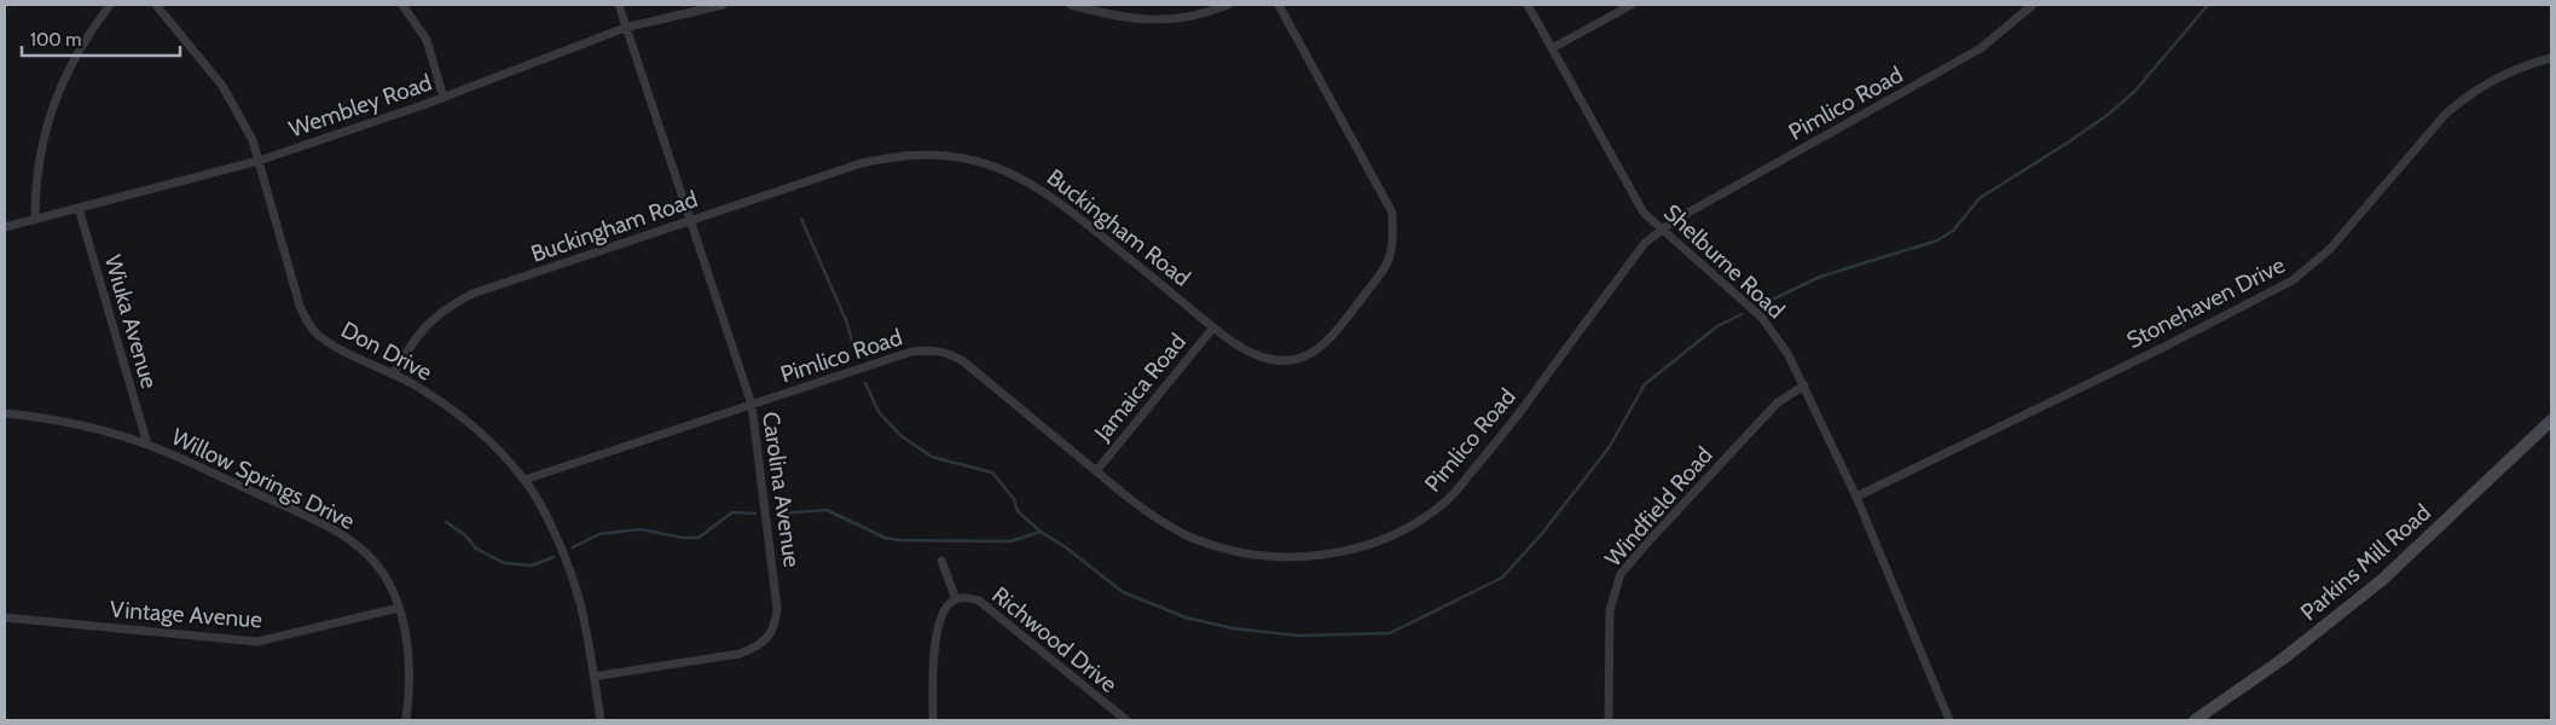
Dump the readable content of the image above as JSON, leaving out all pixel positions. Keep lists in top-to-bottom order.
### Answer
{
  "streets": {
    "street": [
      "Pimlico Road",
      "Wembley Road",
      "Buckingham Road",
      "Shelburne Road",
      "Stonehaven Drive",
      "Wiuka Avenue",
      "Don Drive",
      "Jamaica Road",
      "Willow Springs Drive",
      "Carolina Avenue",
      "Windfield Road",
      "Parkins Mill Road",
      "Vintage Avenue",
      "Richwood Drive"
    ]
  },
  "crossings": [
    ["Pimlico Road", "Shelburne Road"],
    ["Pimlico Road", "Don Drive"],
    ["Pimlico Road", "Jamaica Road"],
    ["Pimlico Road", "Carolina Avenue"],
    ["Wembley Road", "Wiuka Avenue"],
    ["Wembley Road", "Don Drive"],
    ["Wembley Road", "Carolina Avenue"],
    ["Buckingham Road", "Don Drive"],
    ["Buckingham Road", "Jamaica Road"],
    ["Buckingham Road", "Carolina Avenue"],
    ["Shelburne Road", "Stonehaven Drive"],
    ["Shelburne Road", "Windfield Road"],
    ["Wiuka Avenue", "Willow Springs Drive"],
    ["Don Drive", "Carolina Avenue"],
    ["Willow Springs Drive", "Vintage Avenue"]
  ],
  "scale_bar": "100 m"
}
